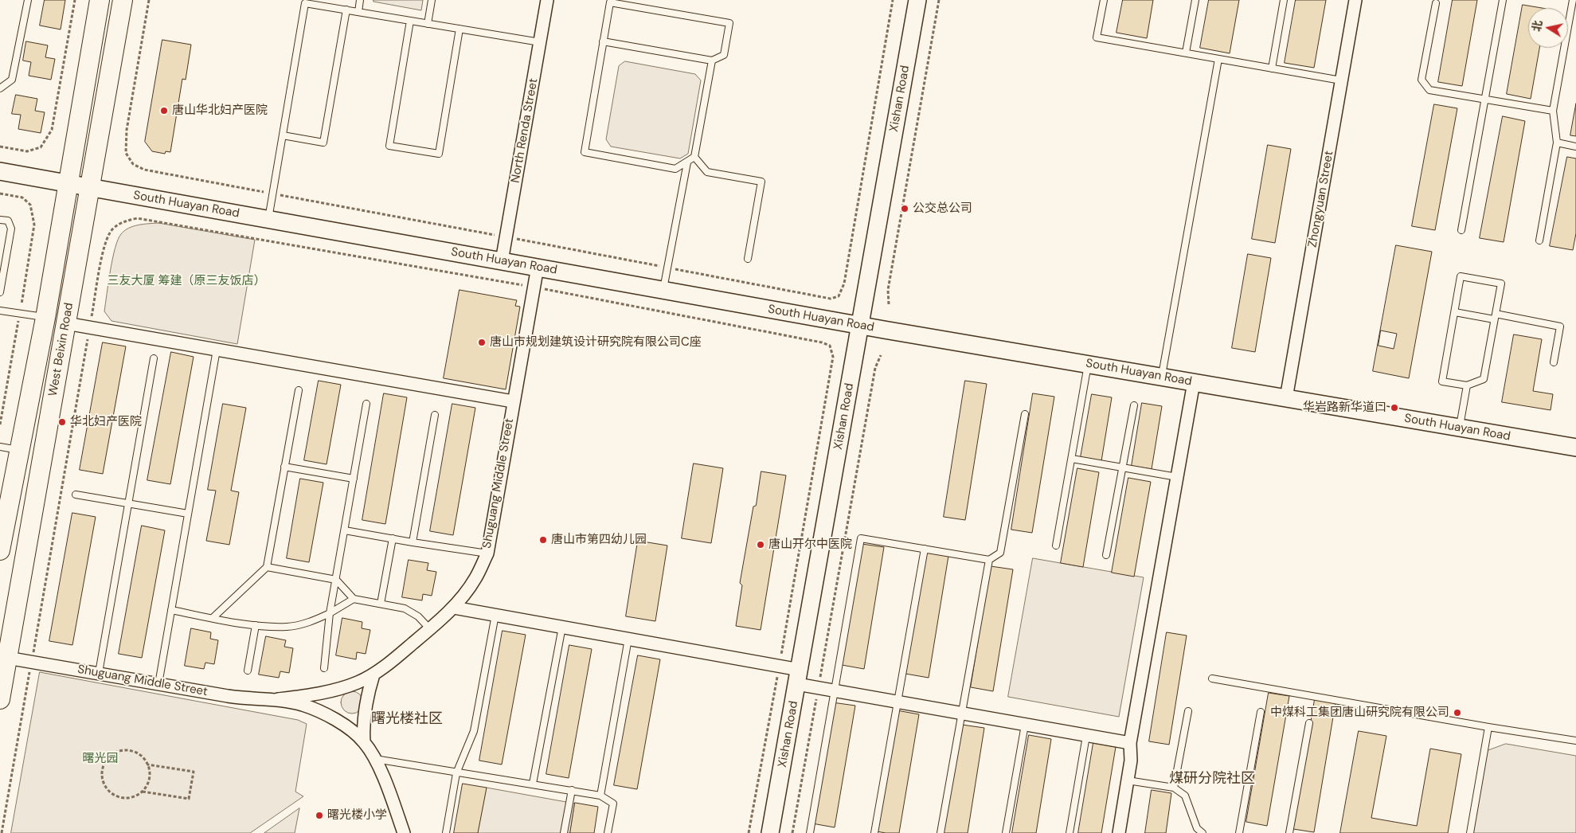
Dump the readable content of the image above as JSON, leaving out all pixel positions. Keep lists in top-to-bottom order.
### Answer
{
  "streets": {
    "main road": ["West Beixin Road"],
    "street": [
      "Xishan Road",
      "North Renda Street",
      "Zhongyuan Street",
      "South Huayan Road",
      "Shuguang Middle Street"
    ]
  },
  "crossings": [
    ["Xishan Road", "South Huayan Road"],
    ["North Renda Street", "South Huayan Road"],
    ["Zhongyuan Street", "South Huayan Road"],
    ["South Huayan Road", "West Beixin Road"],
    ["South Huayan Road", "Shuguang Middle Street"],
    ["West Beixin Road", "Shuguang Middle Street"]
  ],
  "districts": ["曙光楼社区", "煤研分院社区"],
  "parks": ["三友大厦 筹建（原三友饭店）", "曙光园"],
  "places": [
    "唐山华北妇产医院",
    "公交总公司",
    "唐山市规划建筑设计研究院有限公司C座",
    "华岩路新华道口",
    "华北妇产医院",
    "唐山市第四幼儿园",
    "唐山开尔中医院",
    "中煤科工集团唐山研究院有限公司",
    "曙光楼小学"
  ],
  "north": "left"
}
